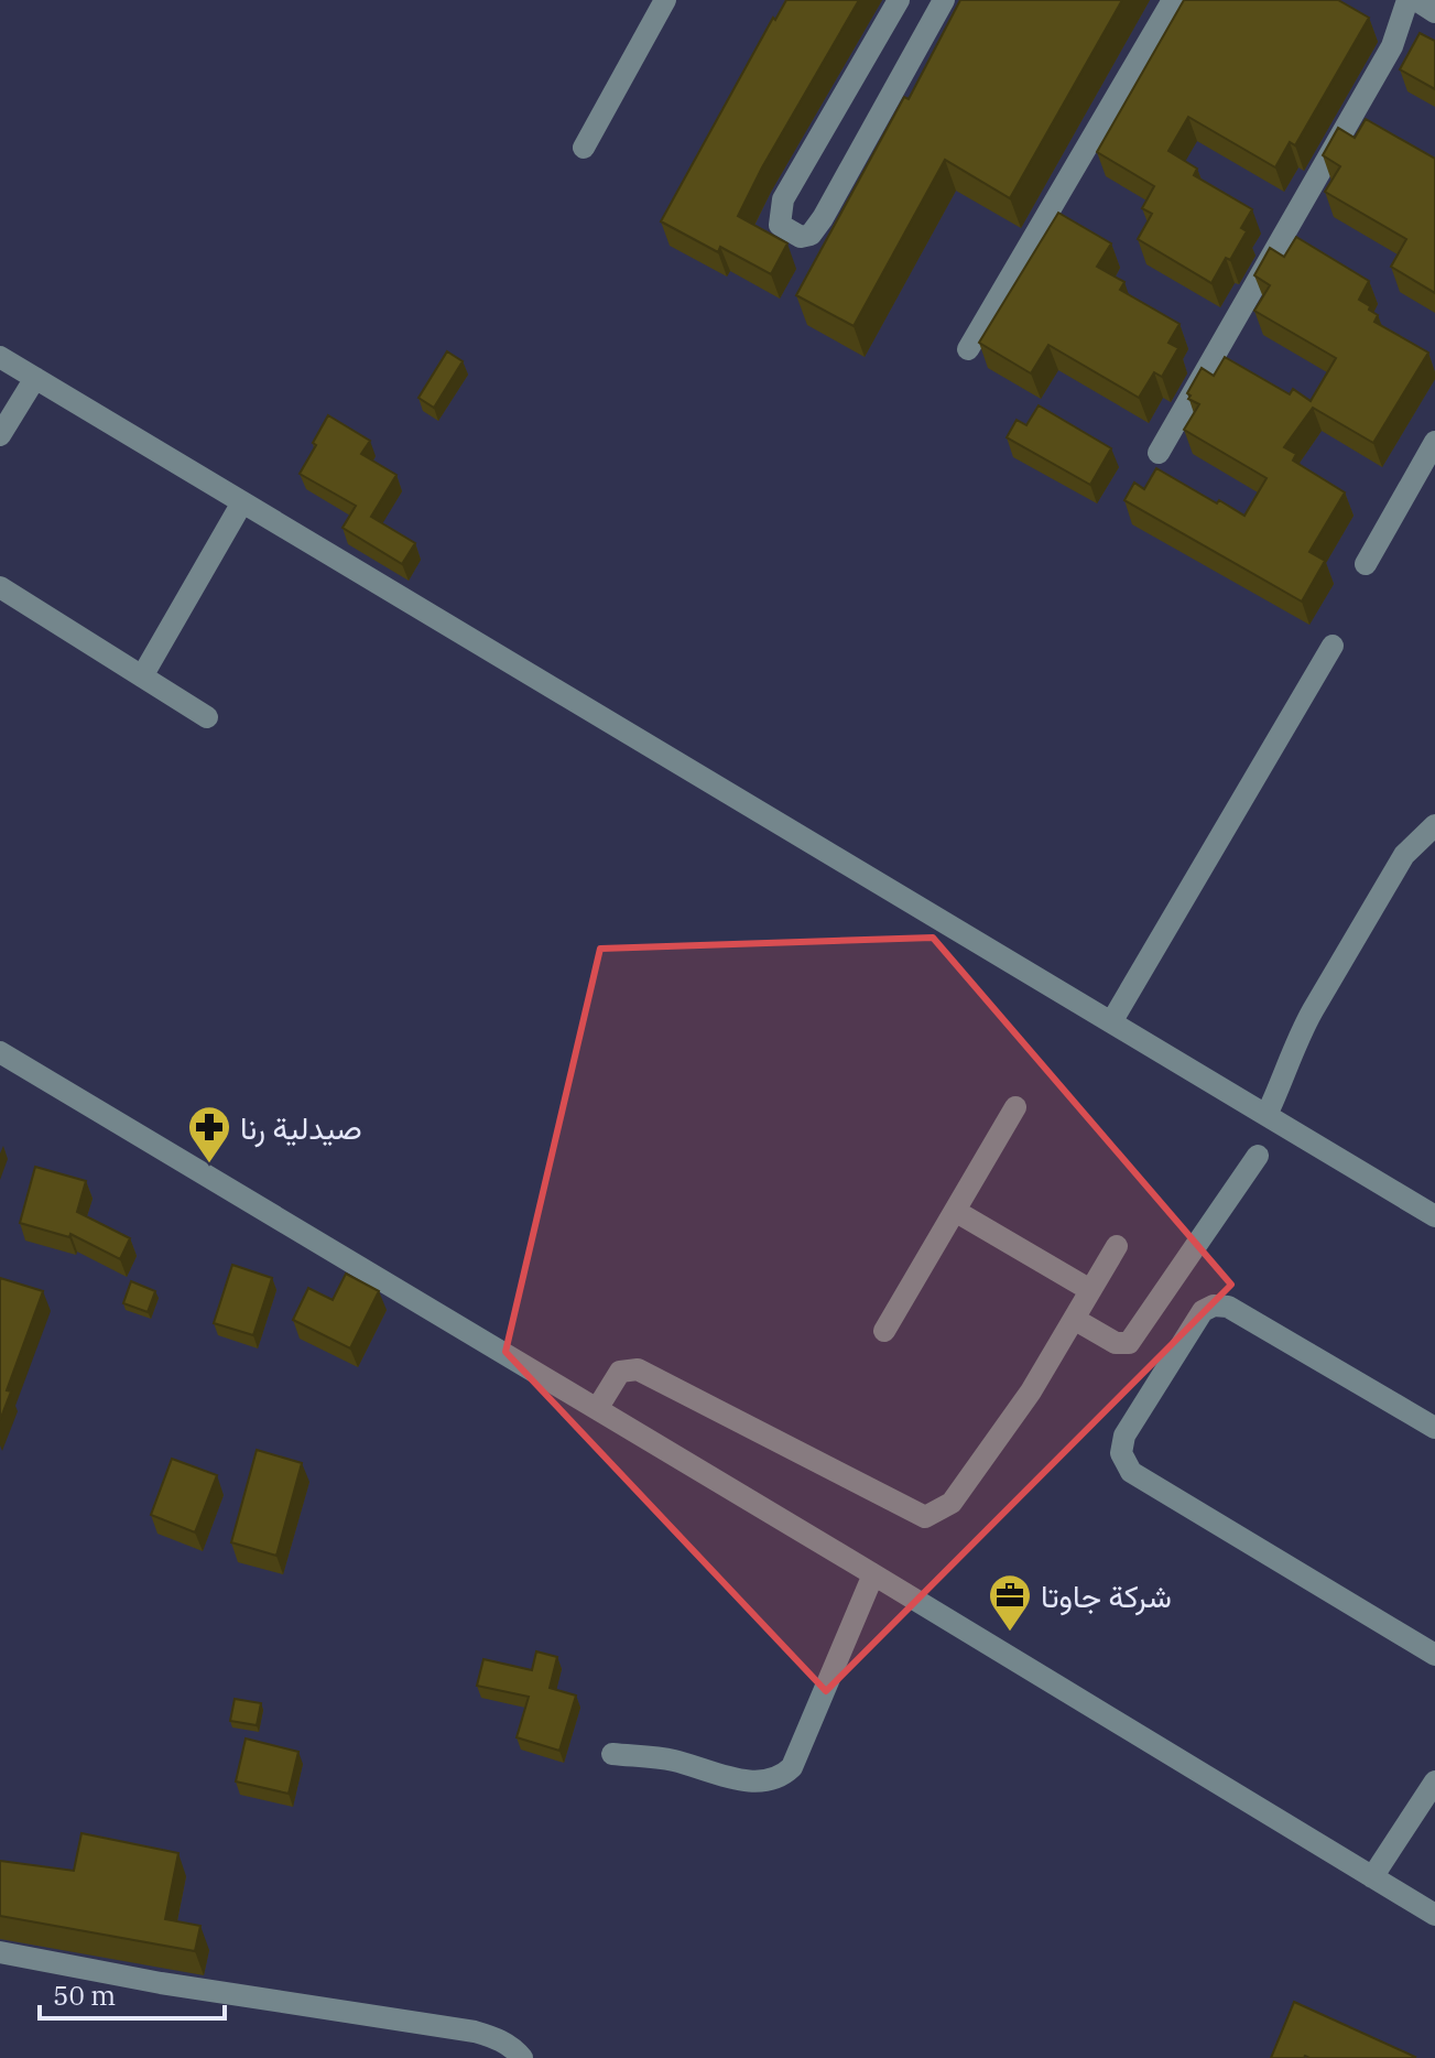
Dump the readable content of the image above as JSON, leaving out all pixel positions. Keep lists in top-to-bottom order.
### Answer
{
  "places": {
    "pharmacy": ["صيدلية رنا"],
    "office": ["شركة جاوتا"]
  },
  "scale_bar": "50 m"
}
